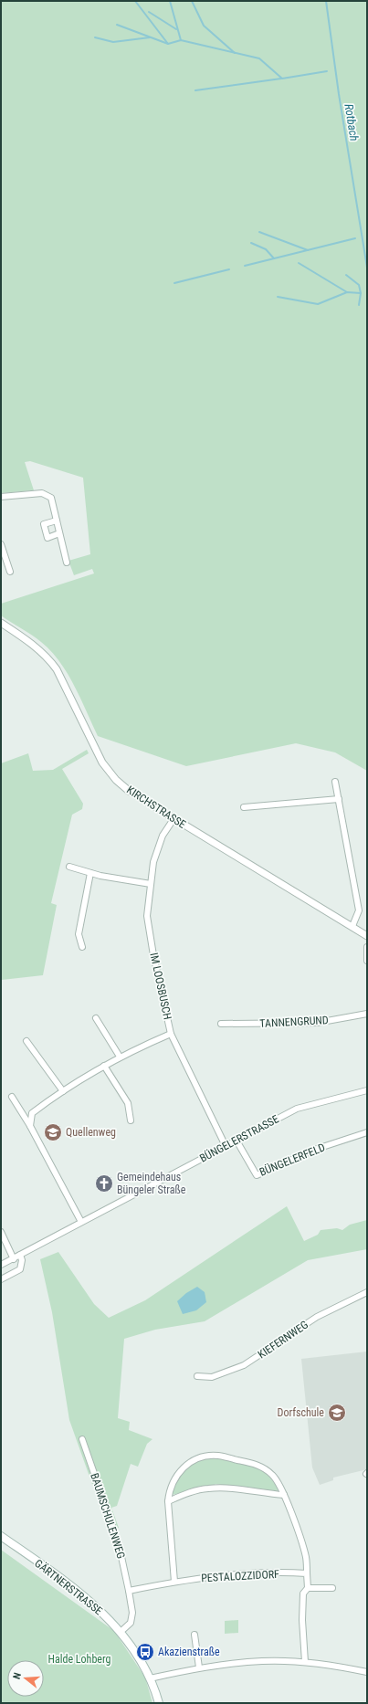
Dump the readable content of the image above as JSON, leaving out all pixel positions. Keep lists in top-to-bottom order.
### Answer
{
  "streets": {
    "main road": ["GÄRTNERSTRASSE"],
    "street": [
      "KIRCHSTRASSE",
      "IM LOOSBUSCH",
      "TANNENGRUND",
      "BÜNGELERSTRASSE",
      "BÜNGELERFELD",
      "KIEFERNWEG",
      "BAUMSCHULENWEG",
      "PESTALOZZIDORF"
    ]
  },
  "crossings": [
    ["KIRCHSTRASSE", "IM LOOSBUSCH"],
    ["IM LOOSBUSCH", "BÜNGELERSTRASSE"],
    ["BÜNGELERSTRASSE", "BÜNGELERFELD"],
    ["BAUMSCHULENWEG", "PESTALOZZIDORF"],
    ["BAUMSCHULENWEG", "GÄRTNERSTRASSE"]
  ],
  "water": ["Rotbach"],
  "parks": ["Halde Lohberg"],
  "places": {
    "school or university": ["Quellenweg", "Dorfschule"],
    "church": ["Gemeindehaus Büngeler Straße"],
    "bus stop": ["Akazienstraße"]
  },
  "north": "left"
}
